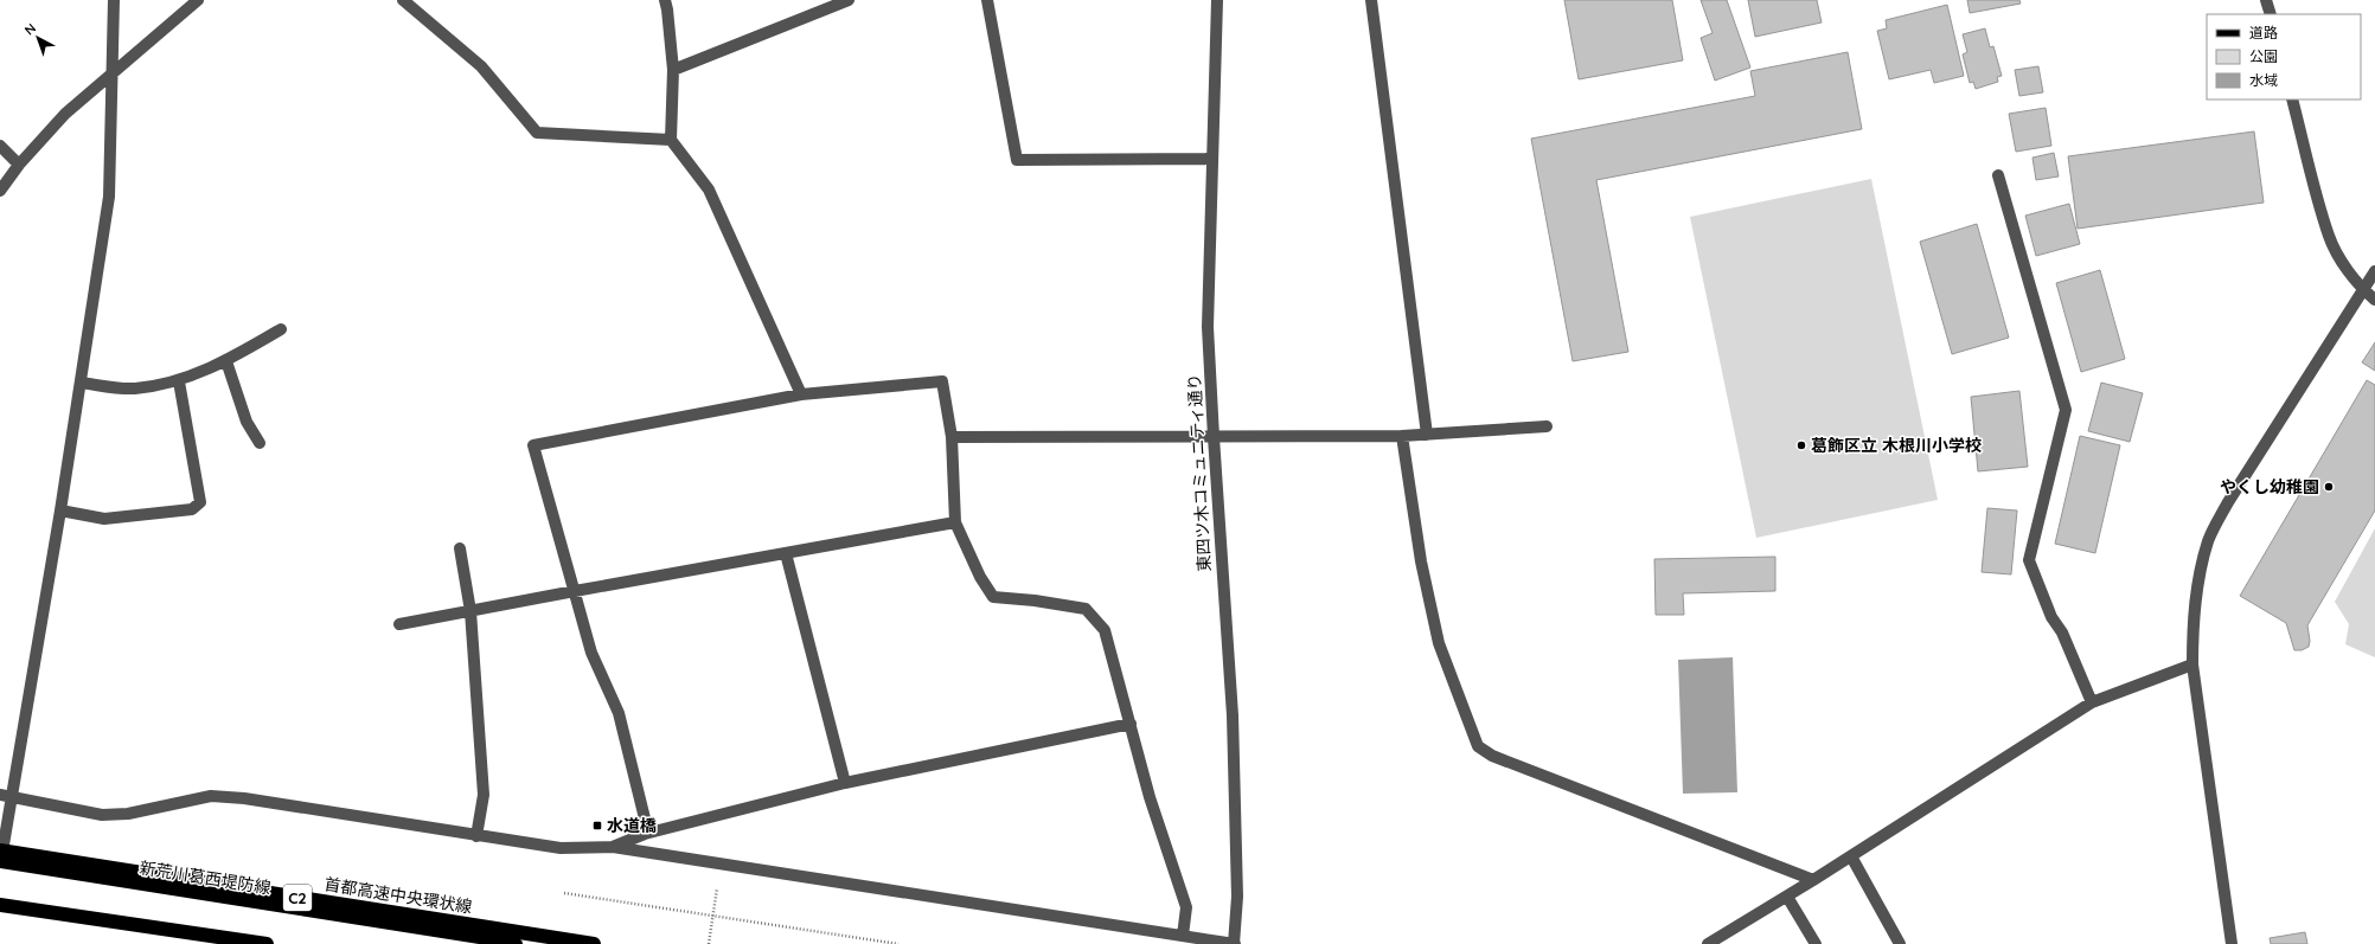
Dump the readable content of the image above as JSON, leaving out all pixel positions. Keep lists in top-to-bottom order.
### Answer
{
  "streets": {
    "highway": ["首都高速中央環状線", "C2"],
    "main road": ["新荒川葛西堤防線"],
    "street": ["東四ツ木コミュニティ通り"]
  },
  "places": {
    "other": ["葛飾区立 木根川小学校", "やくし幼稚園"],
    "transit": ["水道橋"]
  },
  "legend": ["道路", "公園", "水域"],
  "north": "top left"
}
